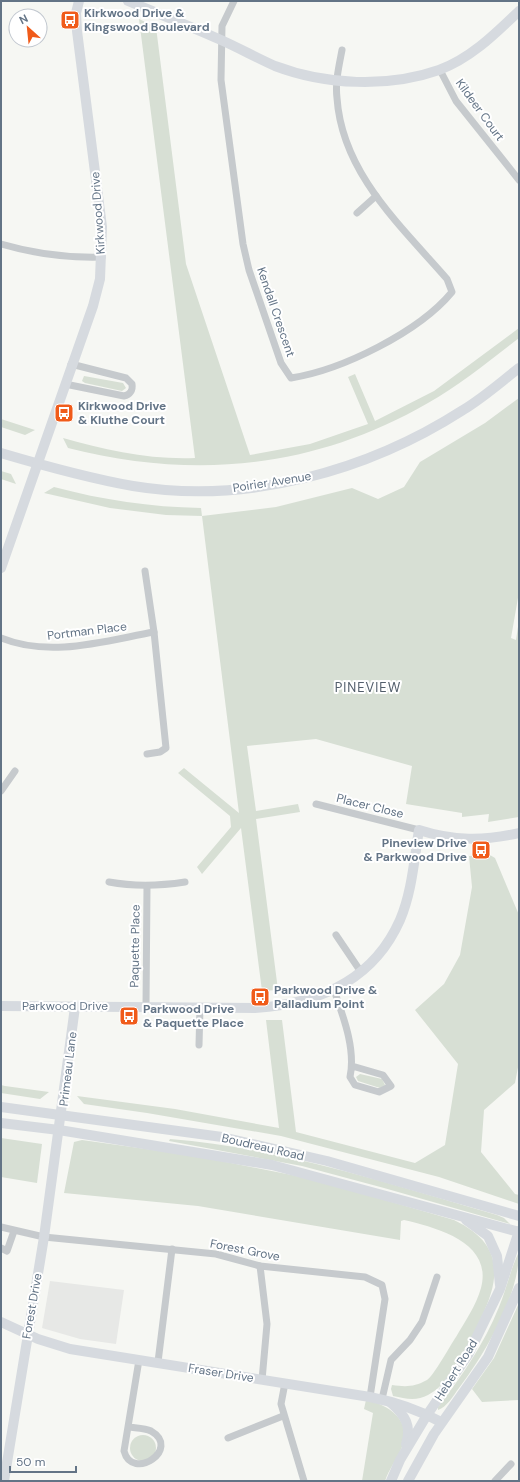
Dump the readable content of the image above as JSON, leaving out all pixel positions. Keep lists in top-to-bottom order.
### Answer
{
  "streets": {
    "street": [
      "Kildeer Court",
      "Kirkwood Drive",
      "Kendall Crescent",
      "Poirier Avenue",
      "Portman Place",
      "Placer Close",
      "Paquette Place",
      "Parkwood Drive",
      "Primeau Lane",
      "Boudreau Road",
      "Forest Grove",
      "Forest Drive",
      "Hebert Road",
      "Fraser Drive"
    ]
  },
  "crossings": [
    ["Kirkwood Drive", "Poirier Avenue"],
    ["Placer Close", "Parkwood Drive"],
    ["Paquette Place", "Parkwood Drive"],
    ["Parkwood Drive", "Primeau Lane"],
    ["Primeau Lane", "Boudreau Road"],
    ["Primeau Lane", "Forest Drive"],
    ["Boudreau Road", "Forest Drive"],
    ["Boudreau Road", "Hebert Road"],
    ["Forest Grove", "Forest Drive"],
    ["Forest Grove", "Fraser Drive"],
    ["Forest Drive", "Fraser Drive"],
    ["Hebert Road", "Fraser Drive"]
  ],
  "districts": ["PINEVIEW"],
  "places": {
    "bus stop": [
      "Kirkwood Drive & Kingswood Boulevard",
      "Kirkwood Drive & Kluthe Court",
      "Pineview Drive & Parkwood Drive",
      "Parkwood Drive & Palladium Point",
      "Parkwood Drive & Paquette Place"
    ]
  },
  "scale_bar": "50 m",
  "north": "top left"
}
